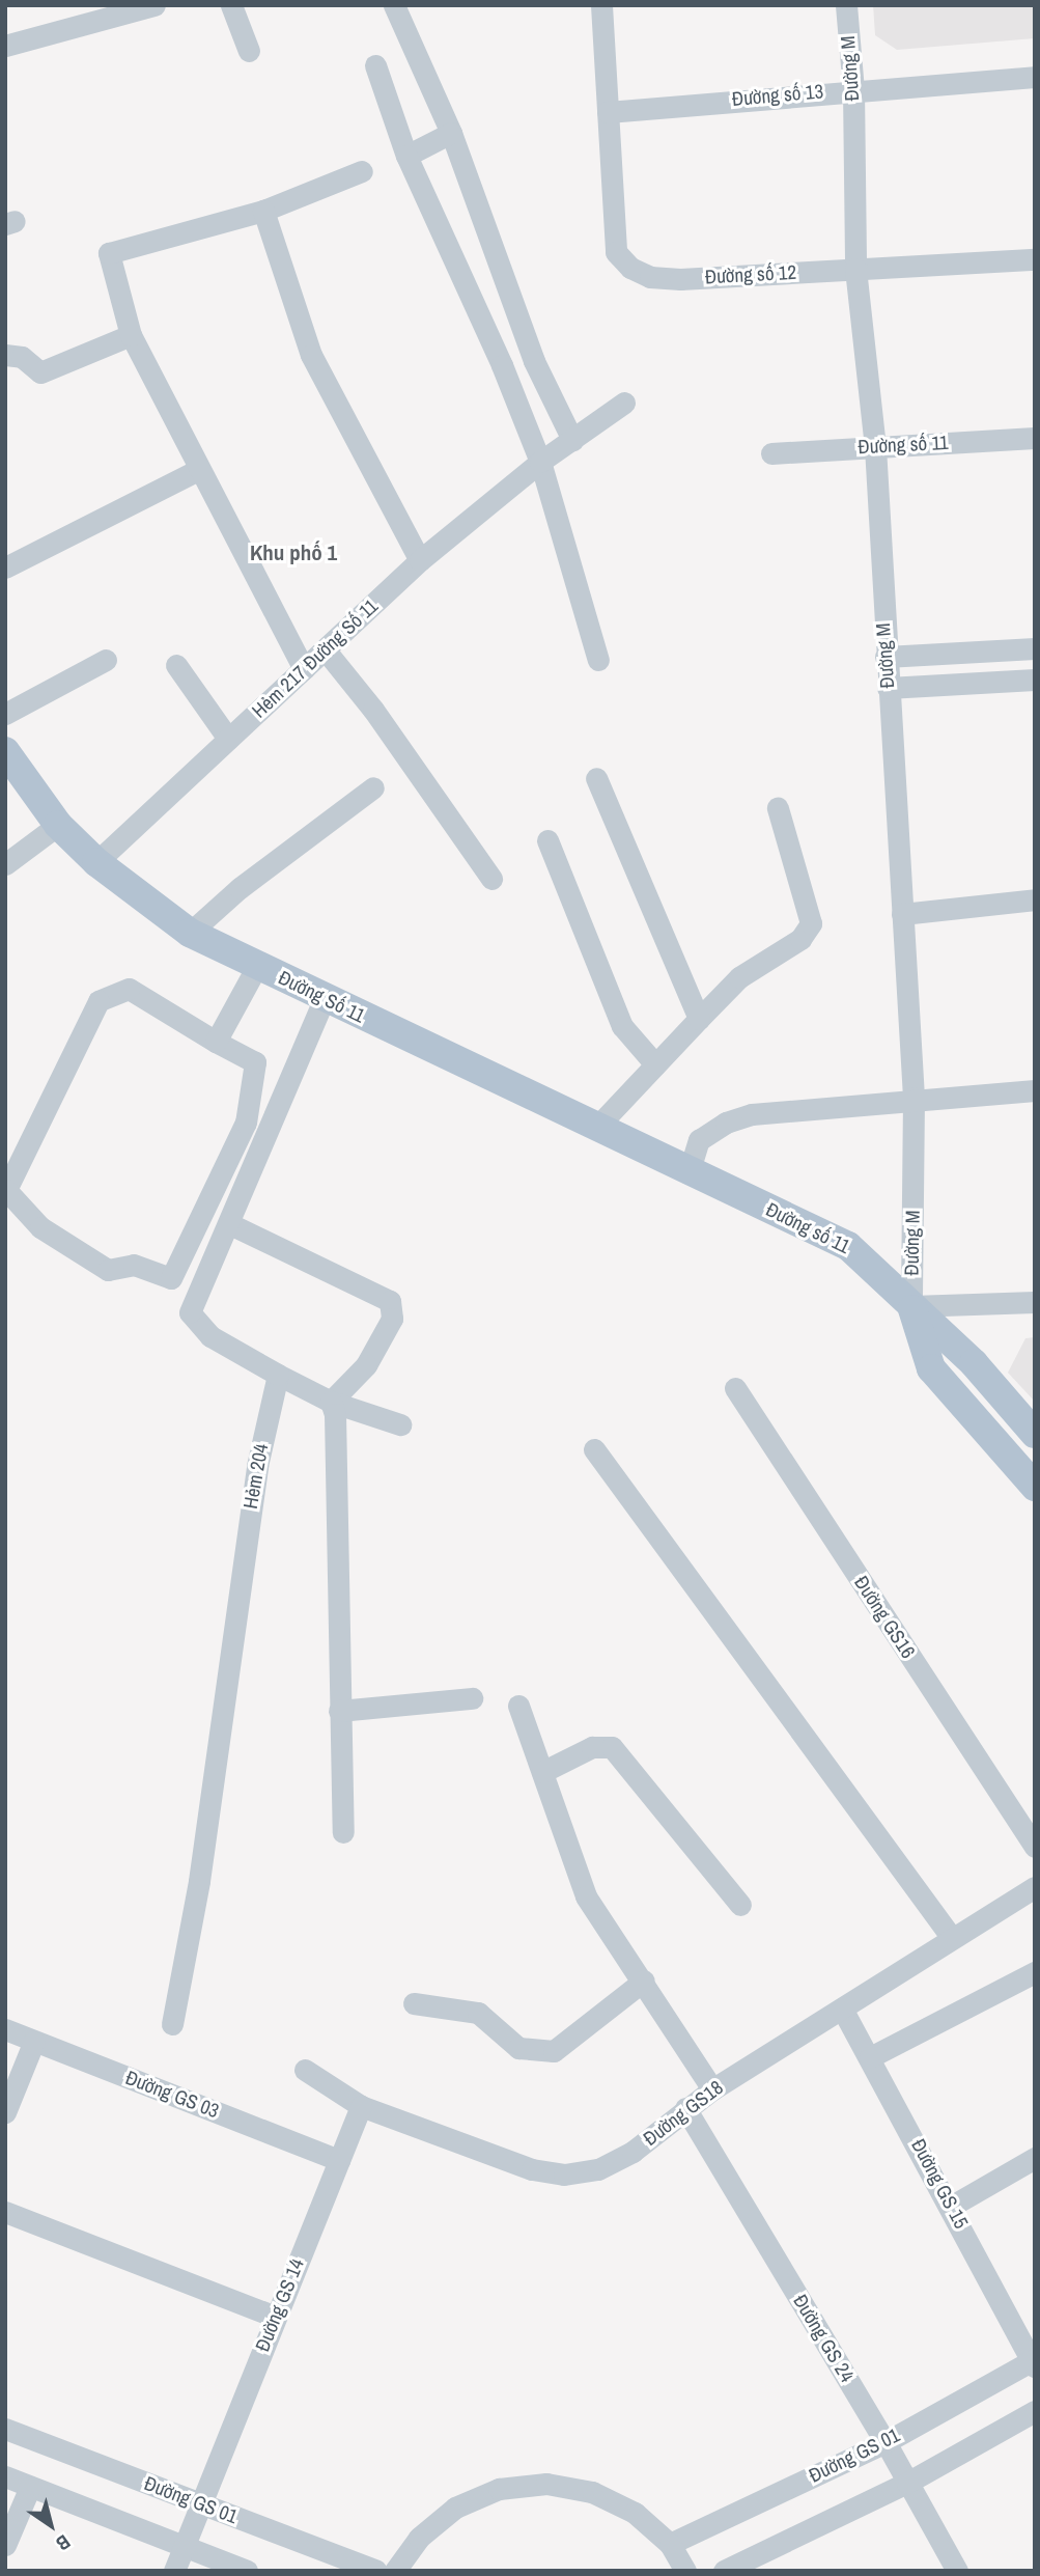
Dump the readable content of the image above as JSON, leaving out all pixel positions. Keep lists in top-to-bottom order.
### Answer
{
  "streets": {
    "main road": ["Đường số 11", "Đường Số 11"],
    "street": [
      "Đường M",
      "Đường số 13",
      "Đường số 12",
      "Hẻm 217 Đường Số 11",
      "Hẻm 204",
      "Đường GS16",
      "Đường GS 03",
      "Đường GS18",
      "Đường GS 15",
      "Đường GS 14",
      "Đường GS 24",
      "Đường GS 01"
    ]
  },
  "crossings": [
    ["Đường M", "Đường số 13"],
    ["Đường M", "Đường số 12"],
    ["Đường M", "Đường số 11"],
    ["Đường số 13", "Đường số 12"],
    ["Đường số 11", "Đường Số 11"],
    ["Hẻm 217 Đường Số 11", "Đường Số 11"],
    ["Đường GS 03", "Đường GS 14"],
    ["Đường GS18", "Đường GS 15"],
    ["Đường GS18", "Đường GS 14"],
    ["Đường GS18", "Đường GS 24"],
    ["Đường GS 15", "Đường GS 01"],
    ["Đường GS 14", "Đường GS 01"],
    ["Đường GS 24", "Đường GS 01"]
  ],
  "districts": ["Khu phố 1"],
  "north": "bottom right"
}
